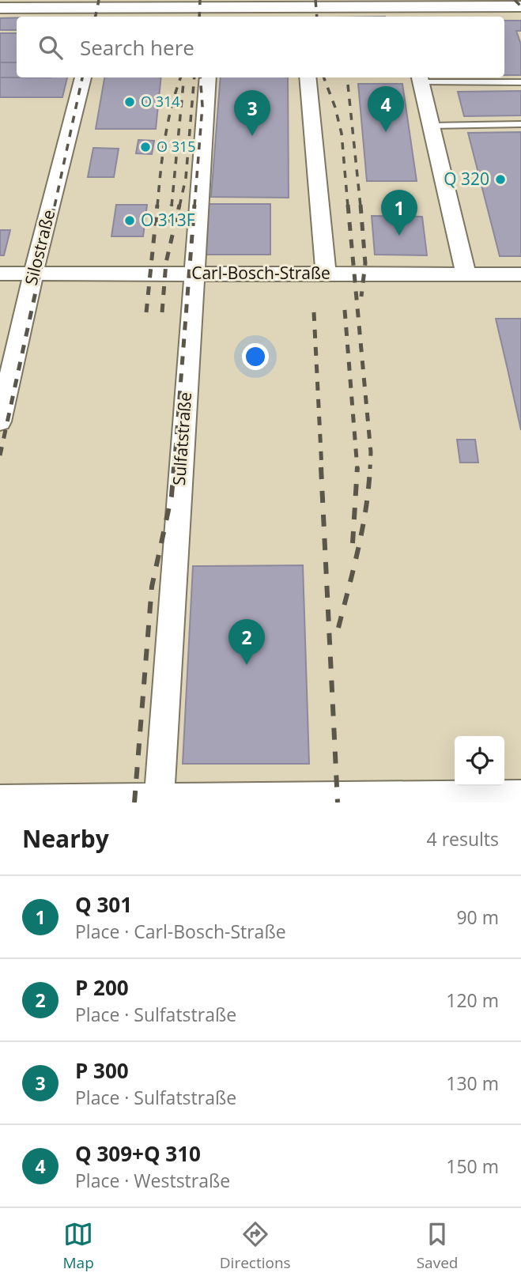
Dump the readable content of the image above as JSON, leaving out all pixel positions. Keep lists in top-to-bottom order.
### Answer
{
  "streets": {
    "street": ["Silostraße", "Carl-Bosch-Straße", "Sulfatstraße"]
  },
  "crossings": [
    ["Silostraße", "Carl-Bosch-Straße"],
    ["Carl-Bosch-Straße", "Sulfatstraße"]
  ],
  "places": [
    "O 314",
    "O 315",
    "Q 320",
    "O 313F"
  ],
  "page": {
    "search": "Search here",
    "pins": [
      "4",
      "3",
      "1",
      "2"
    ],
    "heading": ["Nearby", "4 results"],
    "list": [
      {
        "mark": "1",
        "name": "Q 301",
        "note": "Place · Carl-Bosch-Straße",
        "value": "90 m"
      },
      {
        "mark": "2",
        "name": "P 200",
        "note": "Place · Sulfatstraße",
        "value": "120 m"
      },
      {
        "mark": "3",
        "name": "P 300",
        "note": "Place · Sulfatstraße",
        "value": "130 m"
      },
      {
        "mark": "4",
        "name": "Q 309+Q 310",
        "note": "Place · Weststraße",
        "value": "150 m"
      }
    ],
    "nav": ["Map", "Directions", "Saved"]
  }
}
